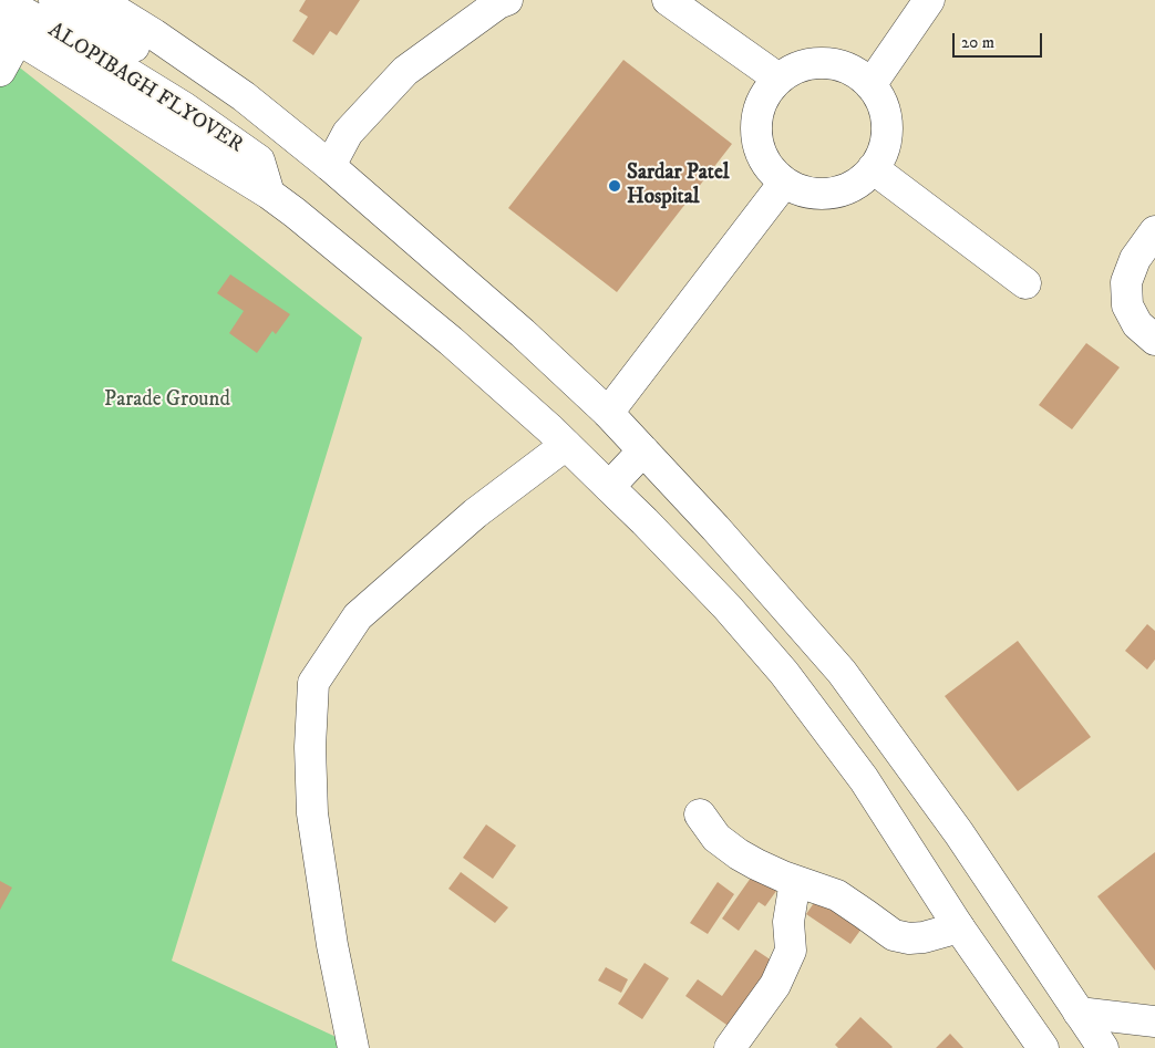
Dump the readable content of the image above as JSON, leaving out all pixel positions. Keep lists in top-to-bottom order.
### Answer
{
  "streets": {
    "main road": ["ALOPIBAGH FLYOVER"]
  },
  "parks": ["Parade Ground"],
  "places": ["Sardar Patel Hospital"],
  "scale_bar": "20 m"
}
